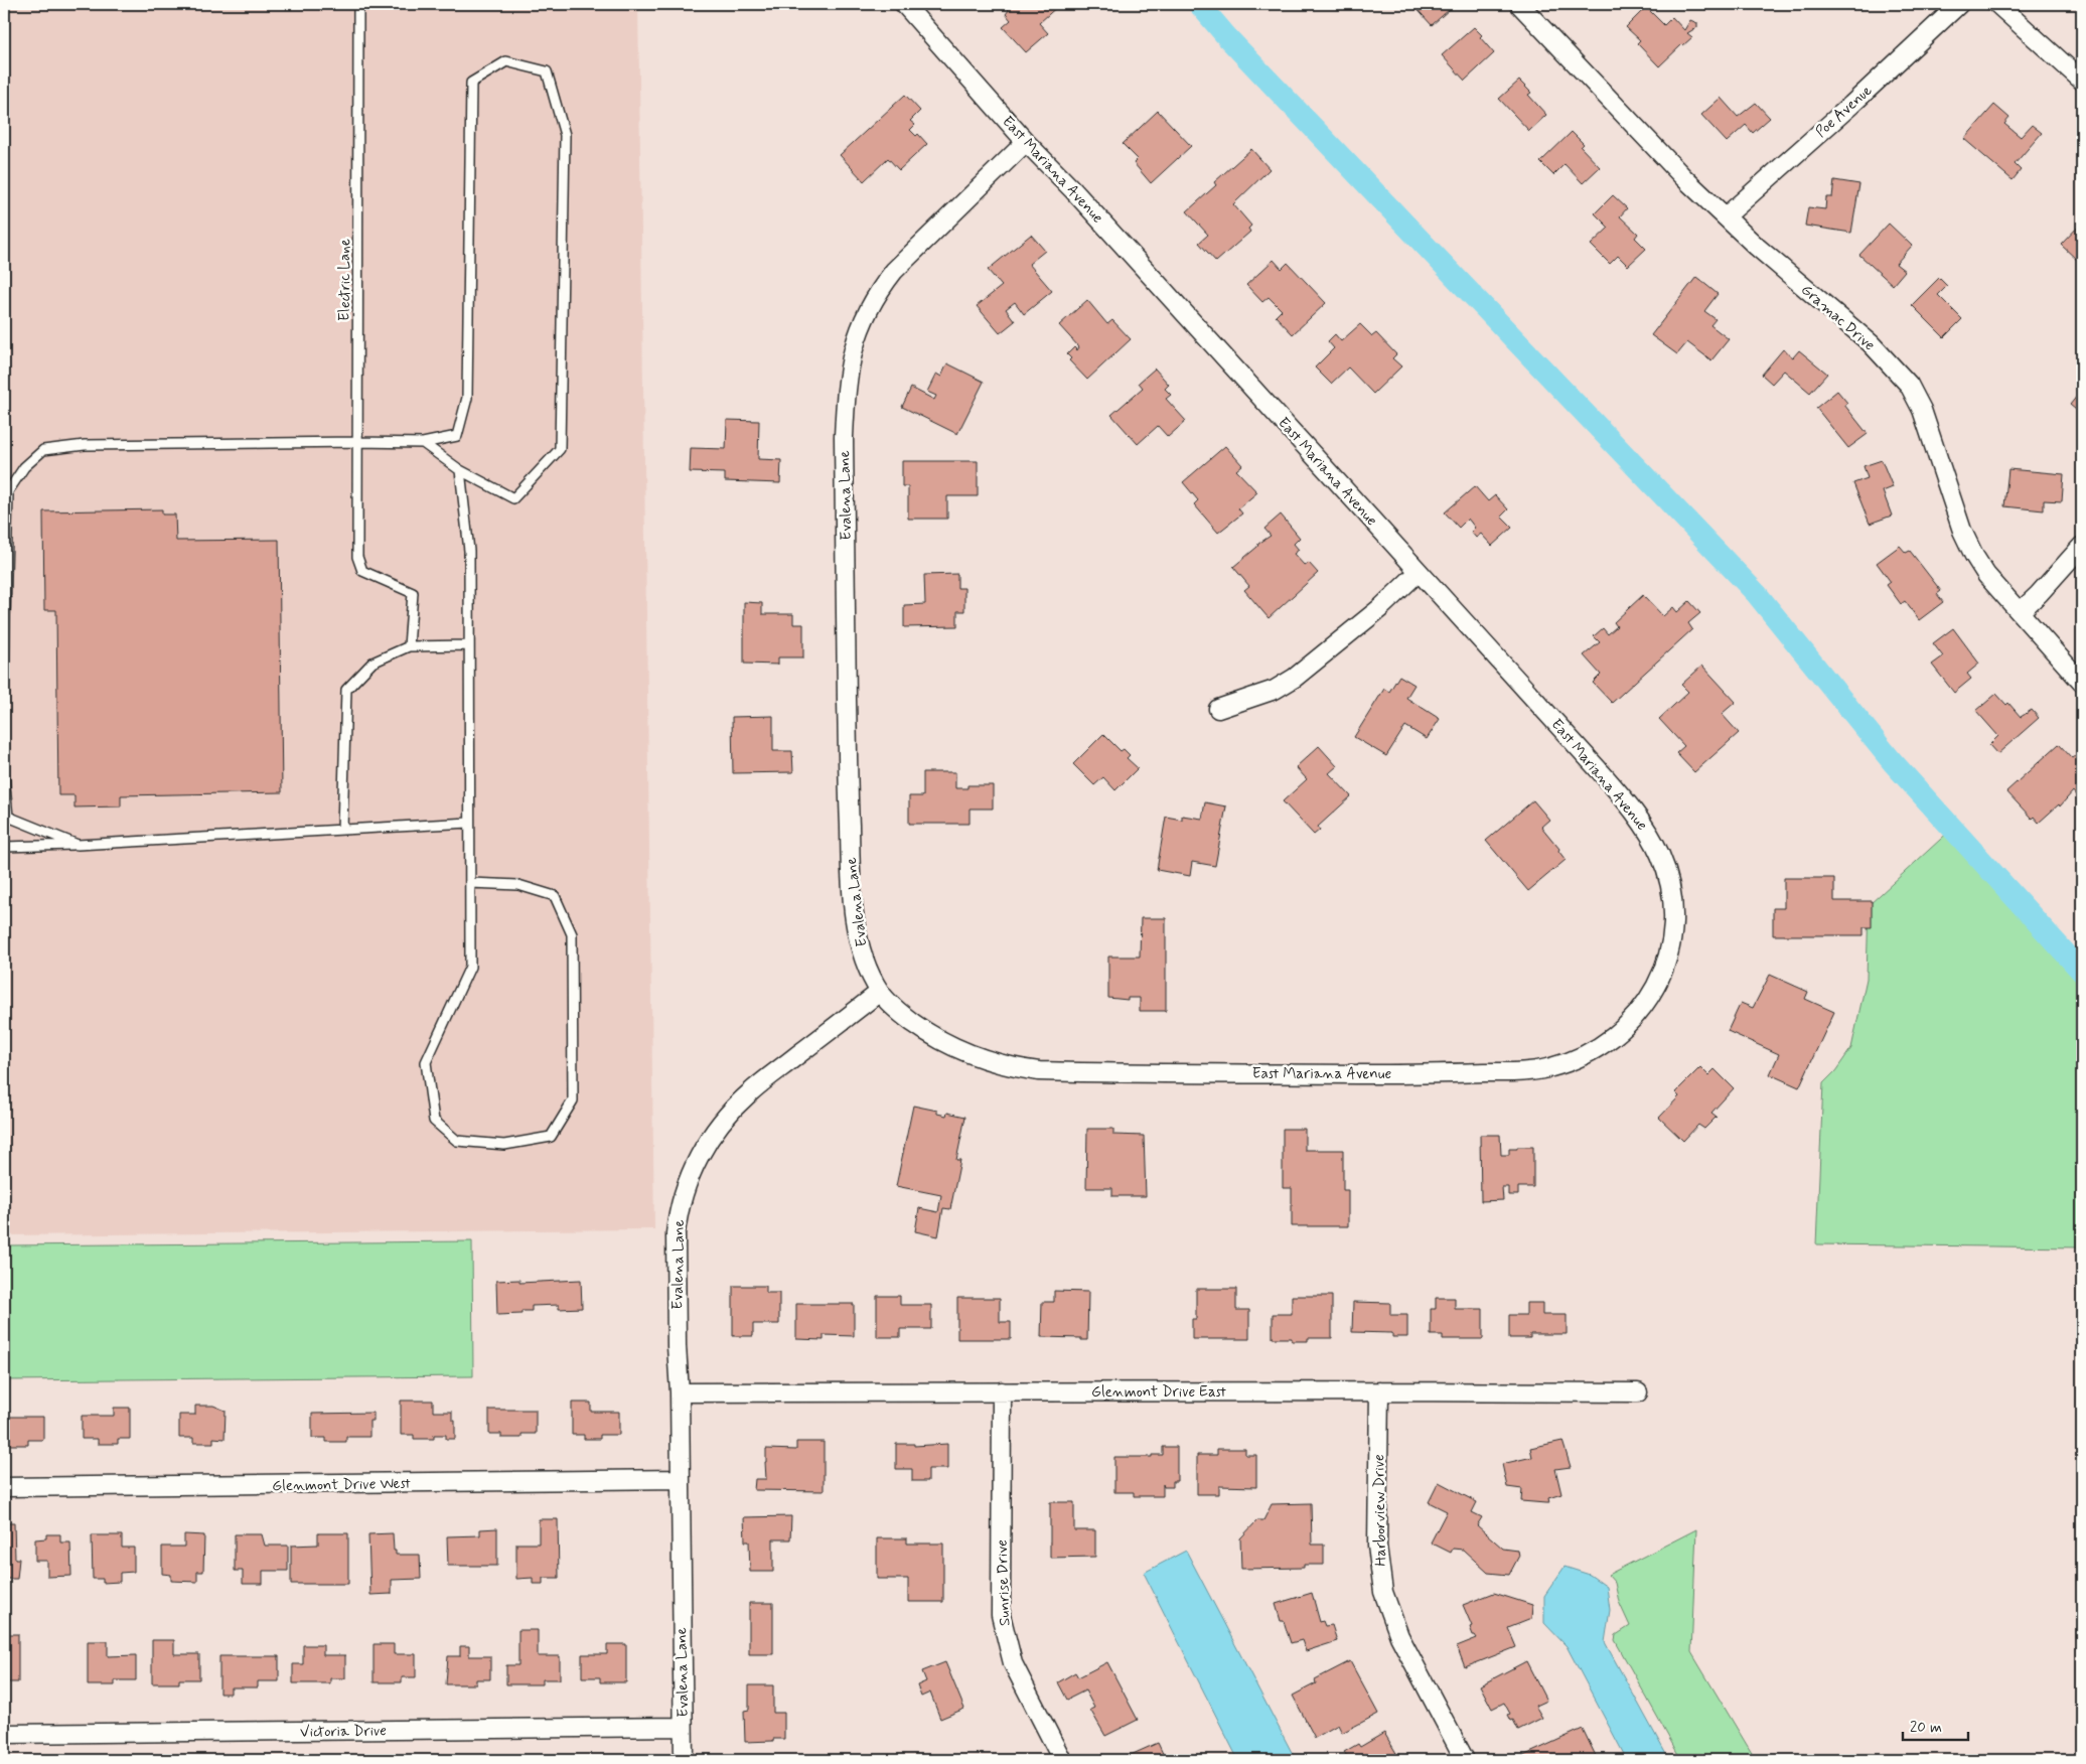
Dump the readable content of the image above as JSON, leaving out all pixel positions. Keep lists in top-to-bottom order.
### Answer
{
  "streets": {
    "street": [
      "Poe Avenue",
      "East Mariana Avenue",
      "Gramac Drive",
      "Evalena Lane",
      "Glenmont Drive East",
      "Glenmont Drive West",
      "Harborview Drive",
      "Sunrise Drive",
      "Victoria Drive"
    ],
    "lane": ["Electric Lane"]
  },
  "crossings": [
    ["Poe Avenue", "Gramac Drive"],
    ["East Mariana Avenue", "Evalena Lane"],
    ["Evalena Lane", "Glenmont Drive East"],
    ["Evalena Lane", "Glenmont Drive West"],
    ["Evalena Lane", "Victoria Drive"],
    ["Glenmont Drive East", "Harborview Drive"],
    ["Glenmont Drive East", "Sunrise Drive"]
  ],
  "scale_bar": "20 m"
}
